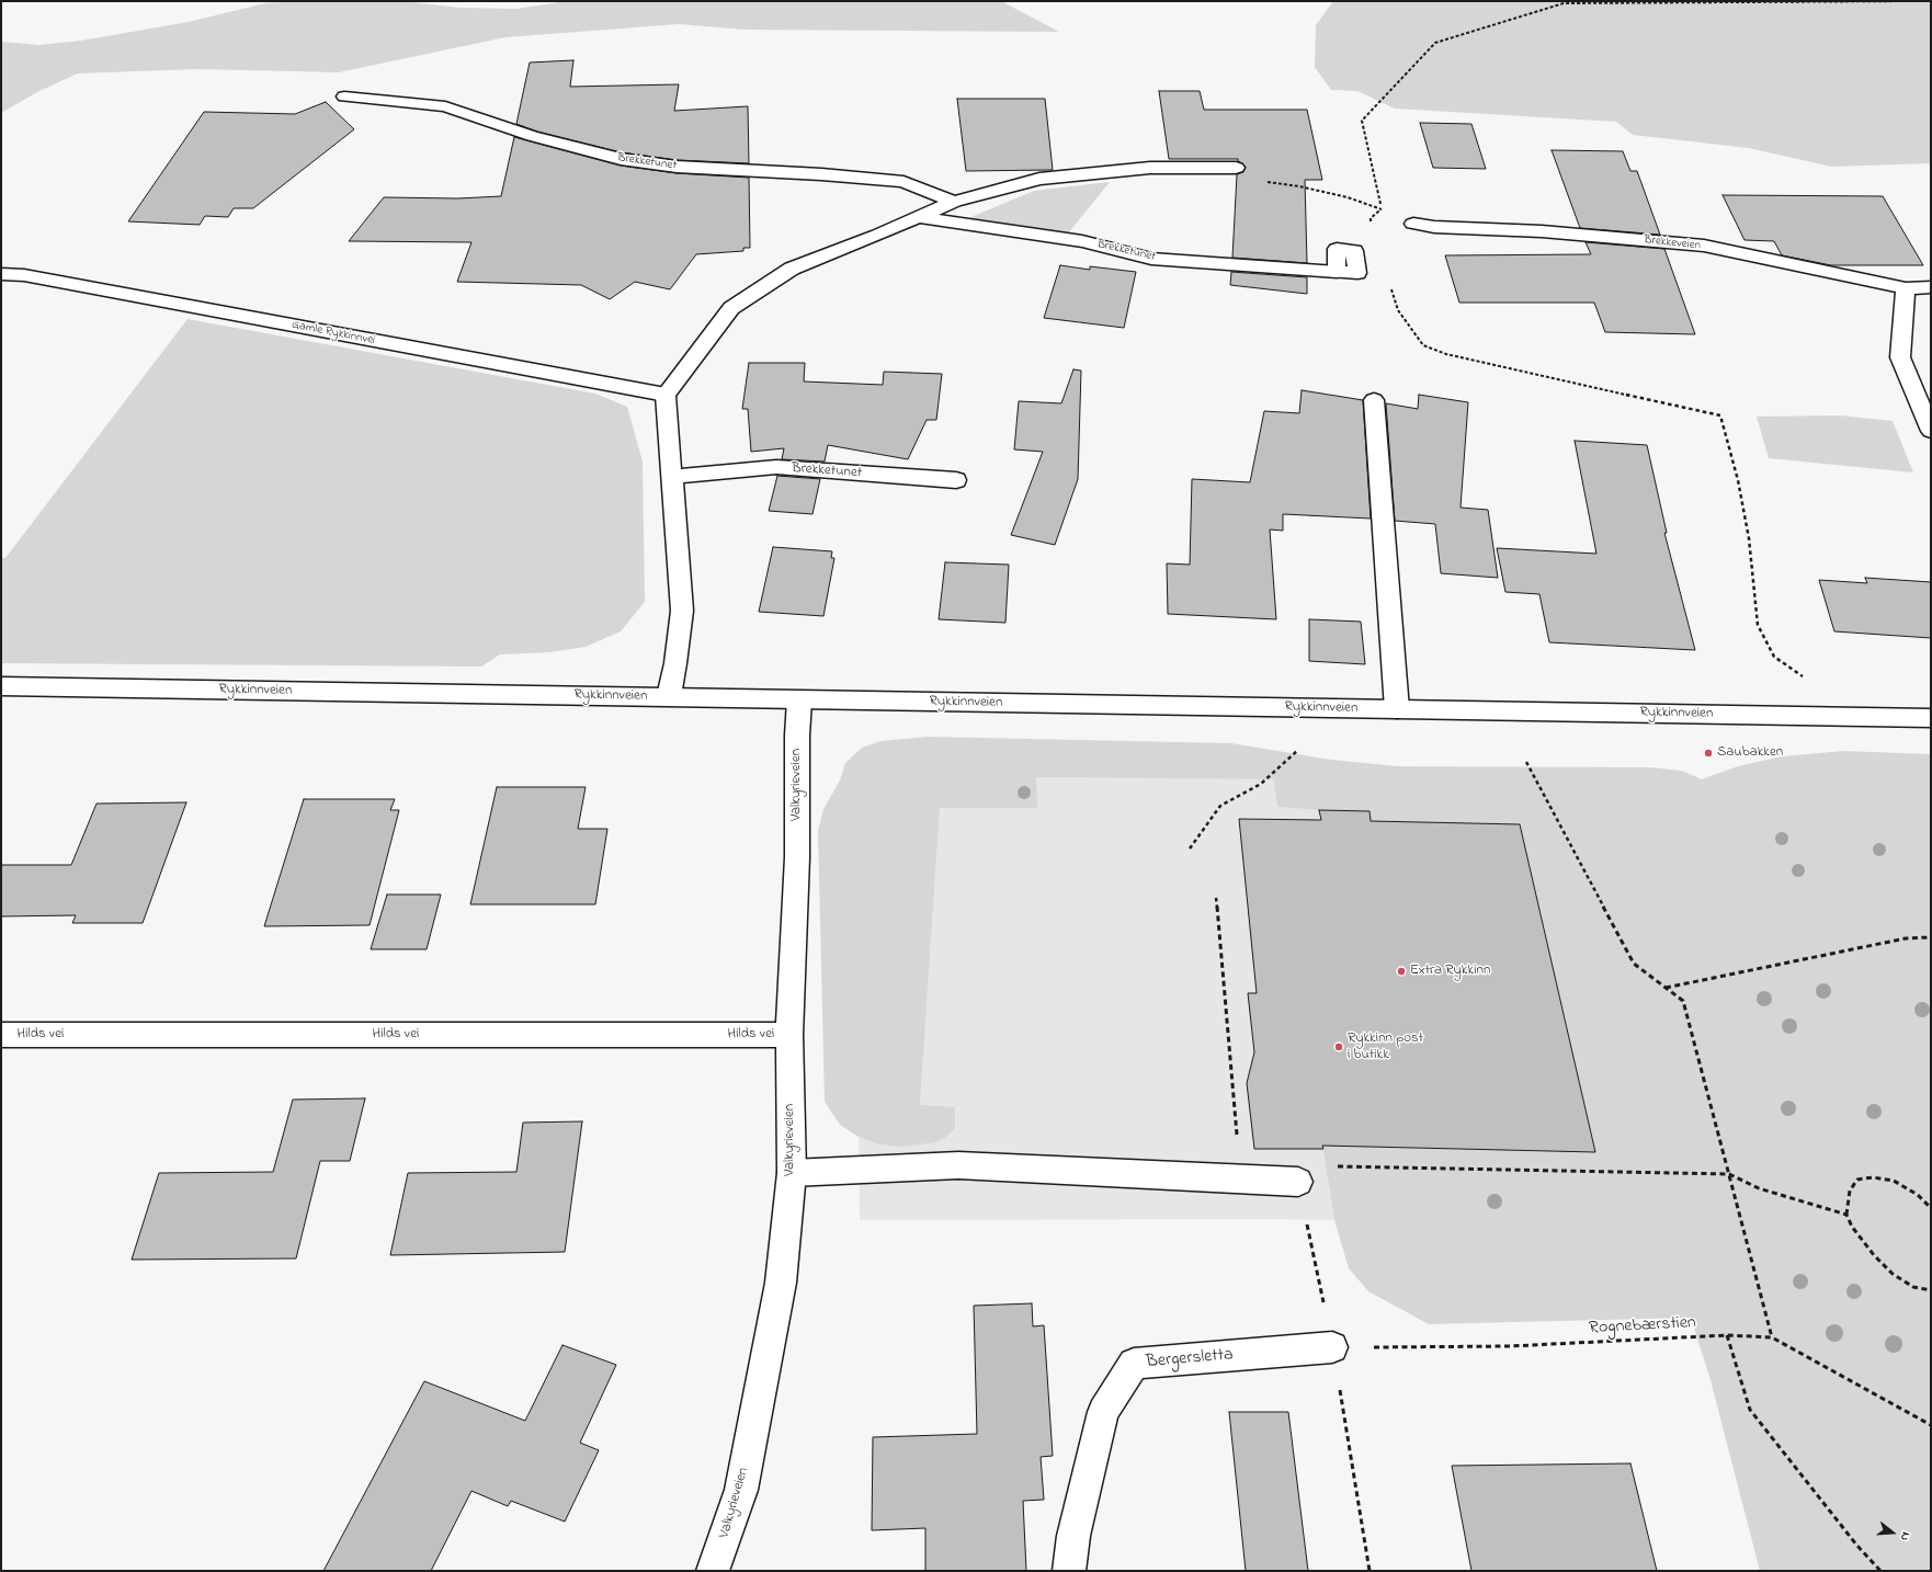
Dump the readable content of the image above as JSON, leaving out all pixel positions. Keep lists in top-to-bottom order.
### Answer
{
  "streets": {
    "street": [
      "Brekketunet",
      "Brekkeveien",
      "Gamle Rykkinnvei",
      "Rykkinnveien",
      "Valkyrieveien",
      "Hilds vei",
      "Bergersletta"
    ],
    "path": ["Rognebærstien"]
  },
  "crossings": [
    ["Rykkinnveien", "Valkyrieveien"],
    ["Valkyrieveien", "Hilds vei"],
    ["Rognebærstien", "Bergersletta"]
  ],
  "places": ["Saubakken", "Extra Rykkinn", "Rykkinn post i butikk"],
  "north": "right"
}
